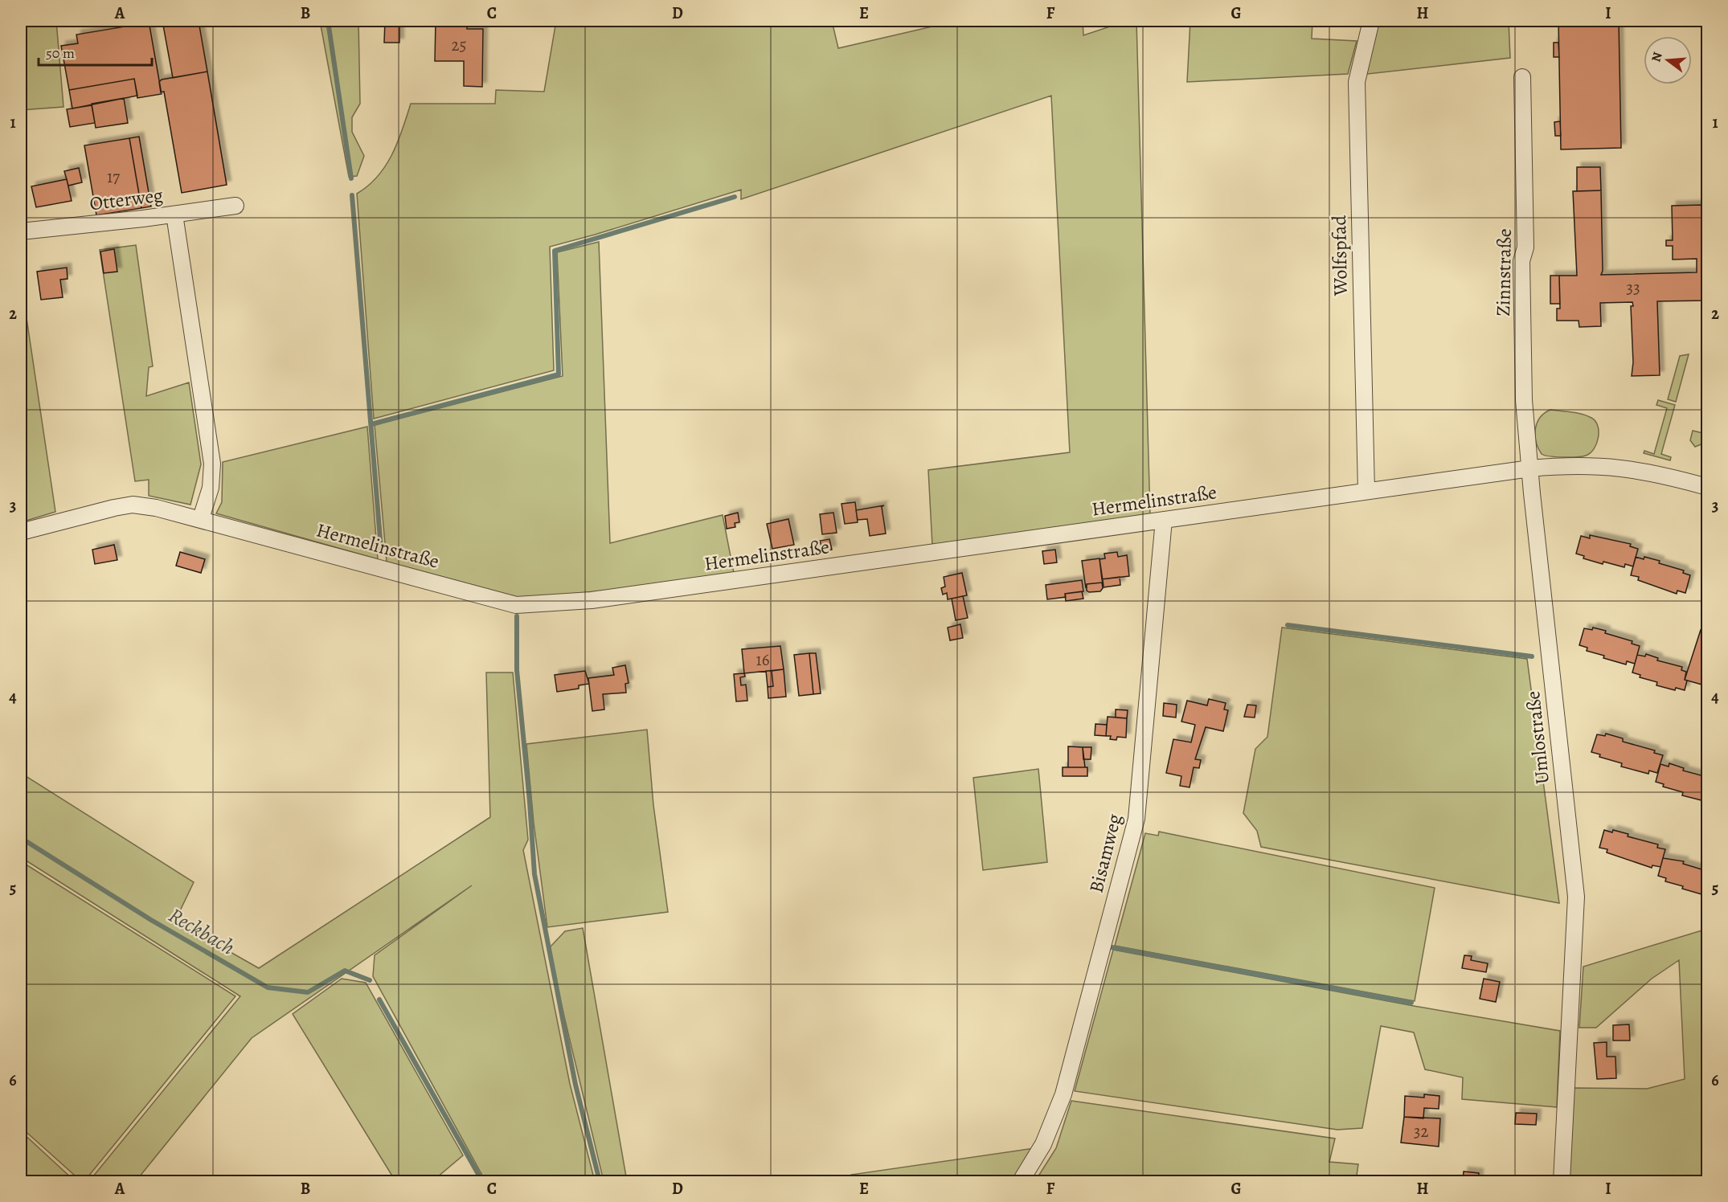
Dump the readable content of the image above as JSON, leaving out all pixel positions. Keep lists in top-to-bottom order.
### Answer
{
  "streets": {
    "street": [
      "Otterweg",
      "Wolfspfad",
      "Zinnstraße",
      "Hermelinstraße",
      "Umlostraße",
      "Bisamweg"
    ]
  },
  "crossings": [
    ["Wolfspfad", "Hermelinstraße"],
    ["Zinnstraße", "Hermelinstraße"],
    ["Zinnstraße", "Umlostraße"],
    ["Hermelinstraße", "Umlostraße"],
    ["Hermelinstraße", "Bisamweg"]
  ],
  "water": ["Reckbach"],
  "house_numbers": [
    "25",
    "17",
    "33",
    "16",
    "32"
  ],
  "scale_bar": "50 m",
  "north": "left",
  "grid": {
    "columns": [
      "A",
      "B",
      "C",
      "D",
      "E",
      "F",
      "G",
      "H",
      "I"
    ],
    "rows": [
      "1",
      "2",
      "3",
      "4",
      "5",
      "6"
    ]
  }
}
